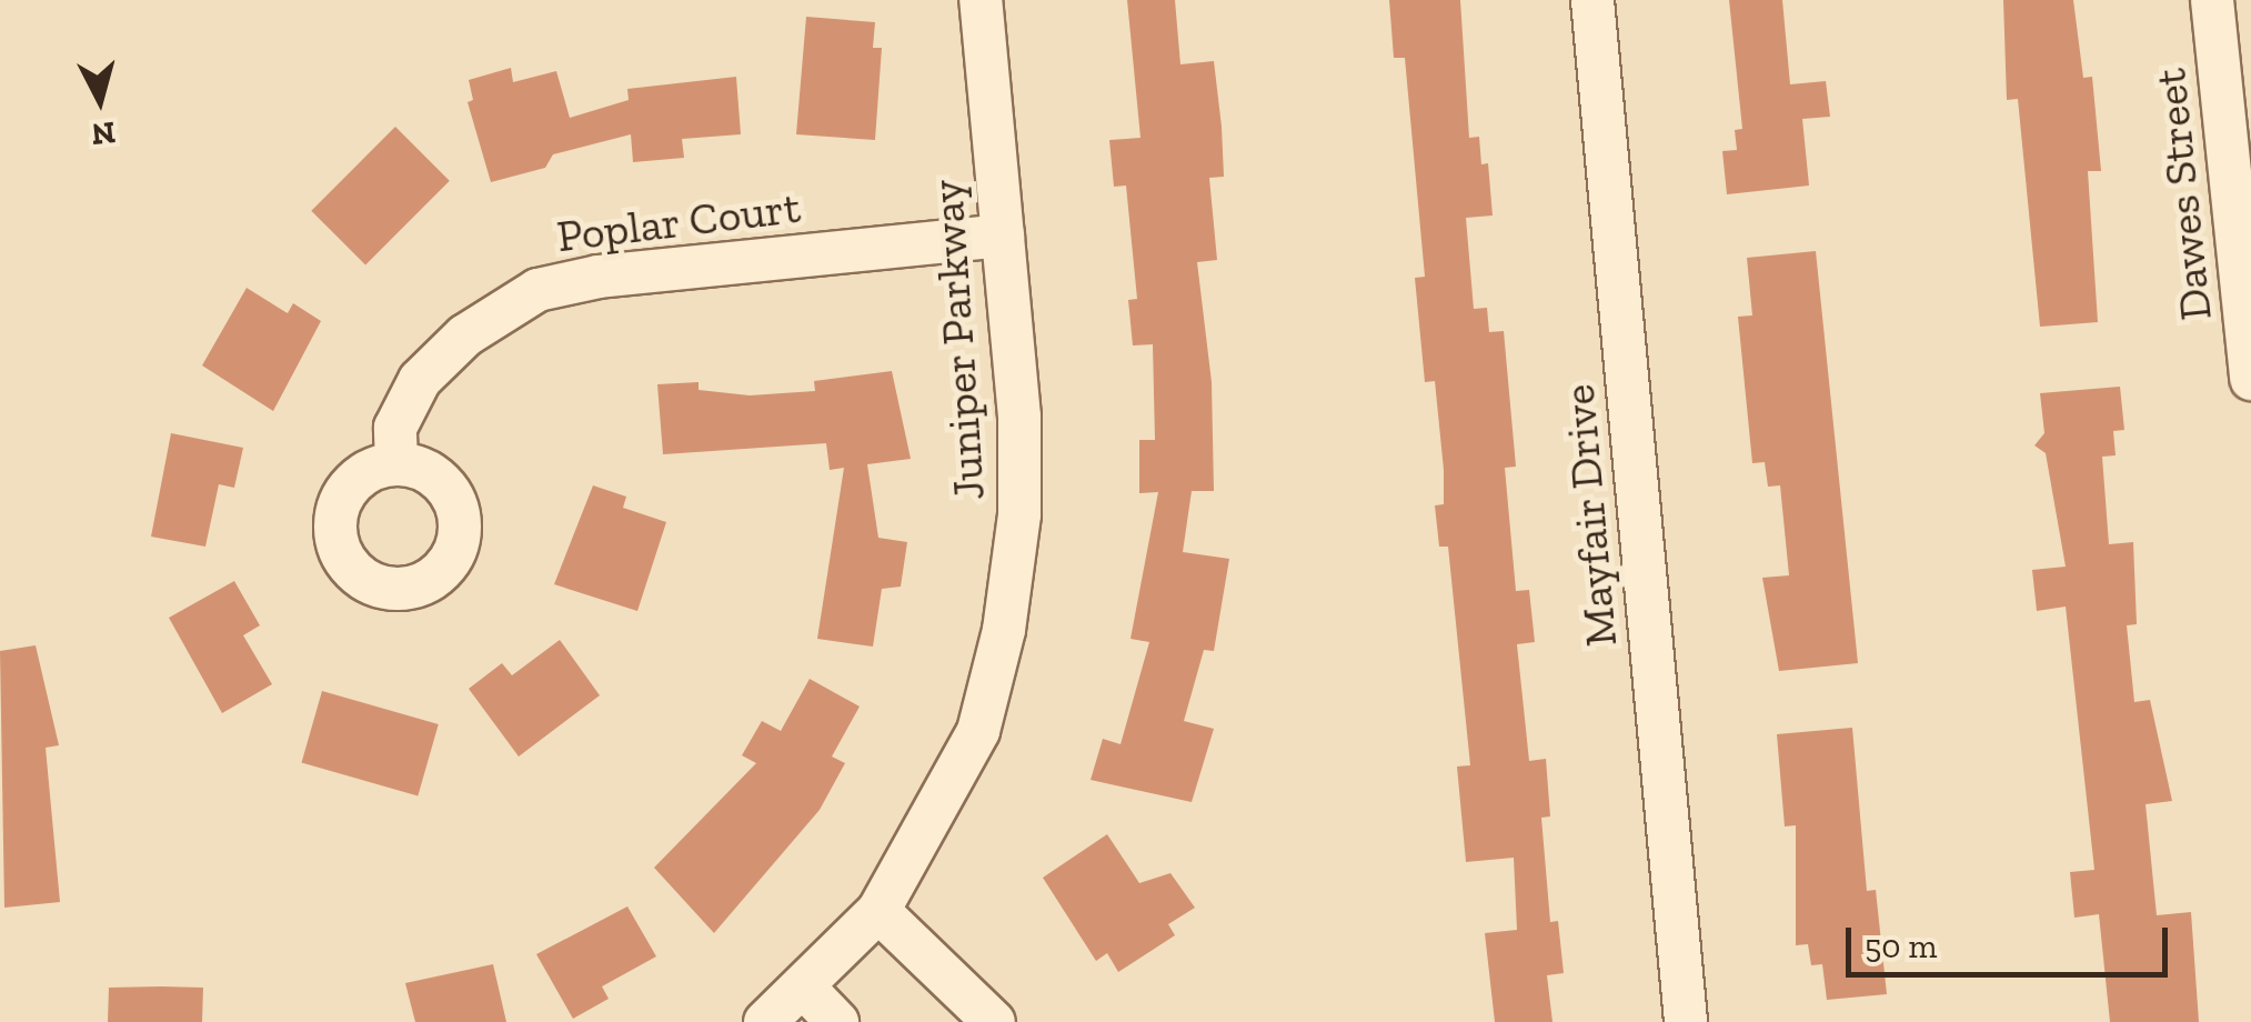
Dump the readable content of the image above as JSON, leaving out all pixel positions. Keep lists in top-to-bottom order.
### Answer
{
  "streets": {
    "street": [
      "Dawes Street",
      "Poplar Court",
      "Juniper Parkway",
      "Mayfair Drive"
    ]
  },
  "crossings": [
    ["Poplar Court", "Juniper Parkway"]
  ],
  "scale_bar": "50 m",
  "north": "bottom"
}
